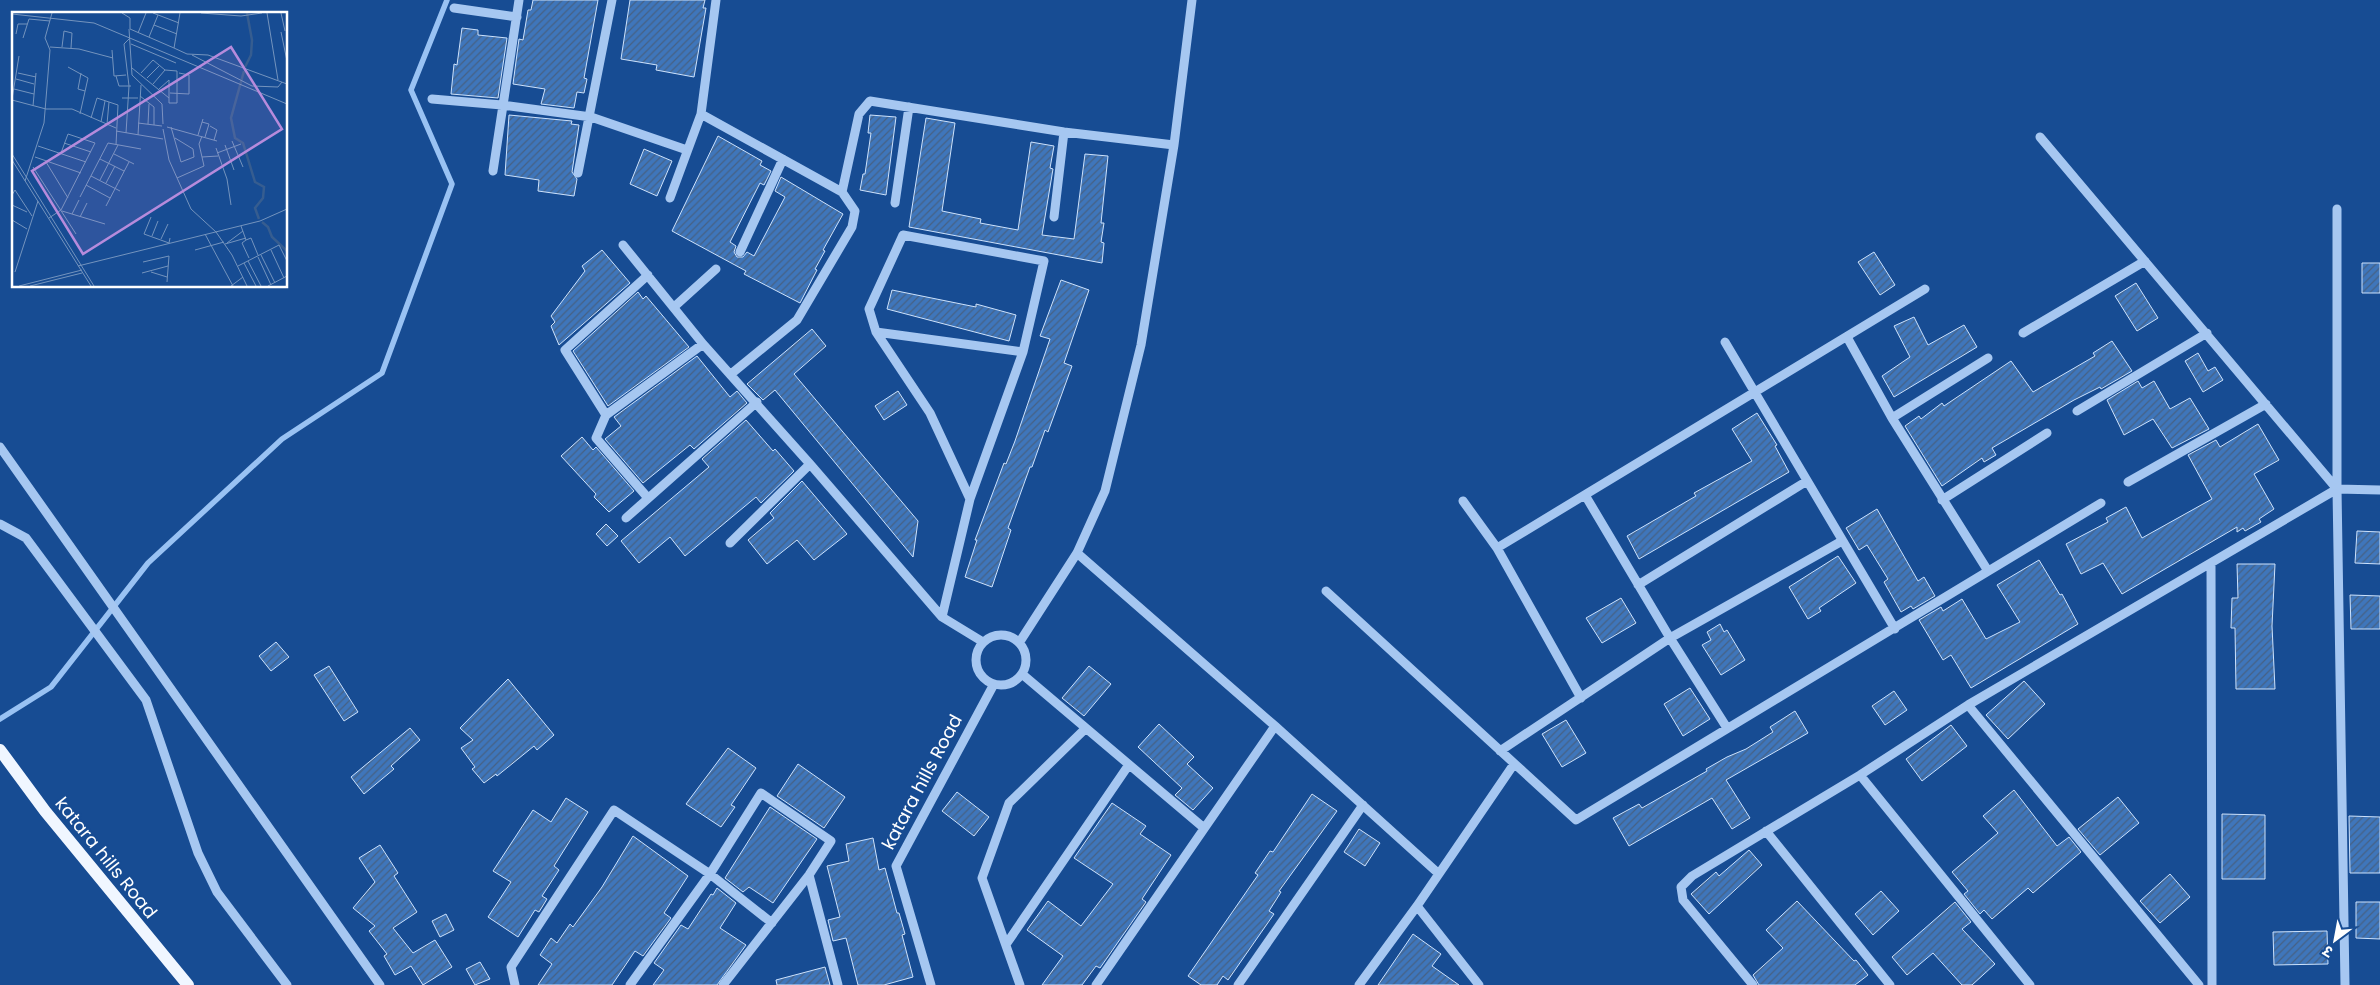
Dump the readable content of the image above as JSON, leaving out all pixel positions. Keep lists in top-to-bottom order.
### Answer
{
  "streets": {
    "main road": ["katara hills Road"]
  },
  "north": "bottom left"
}
